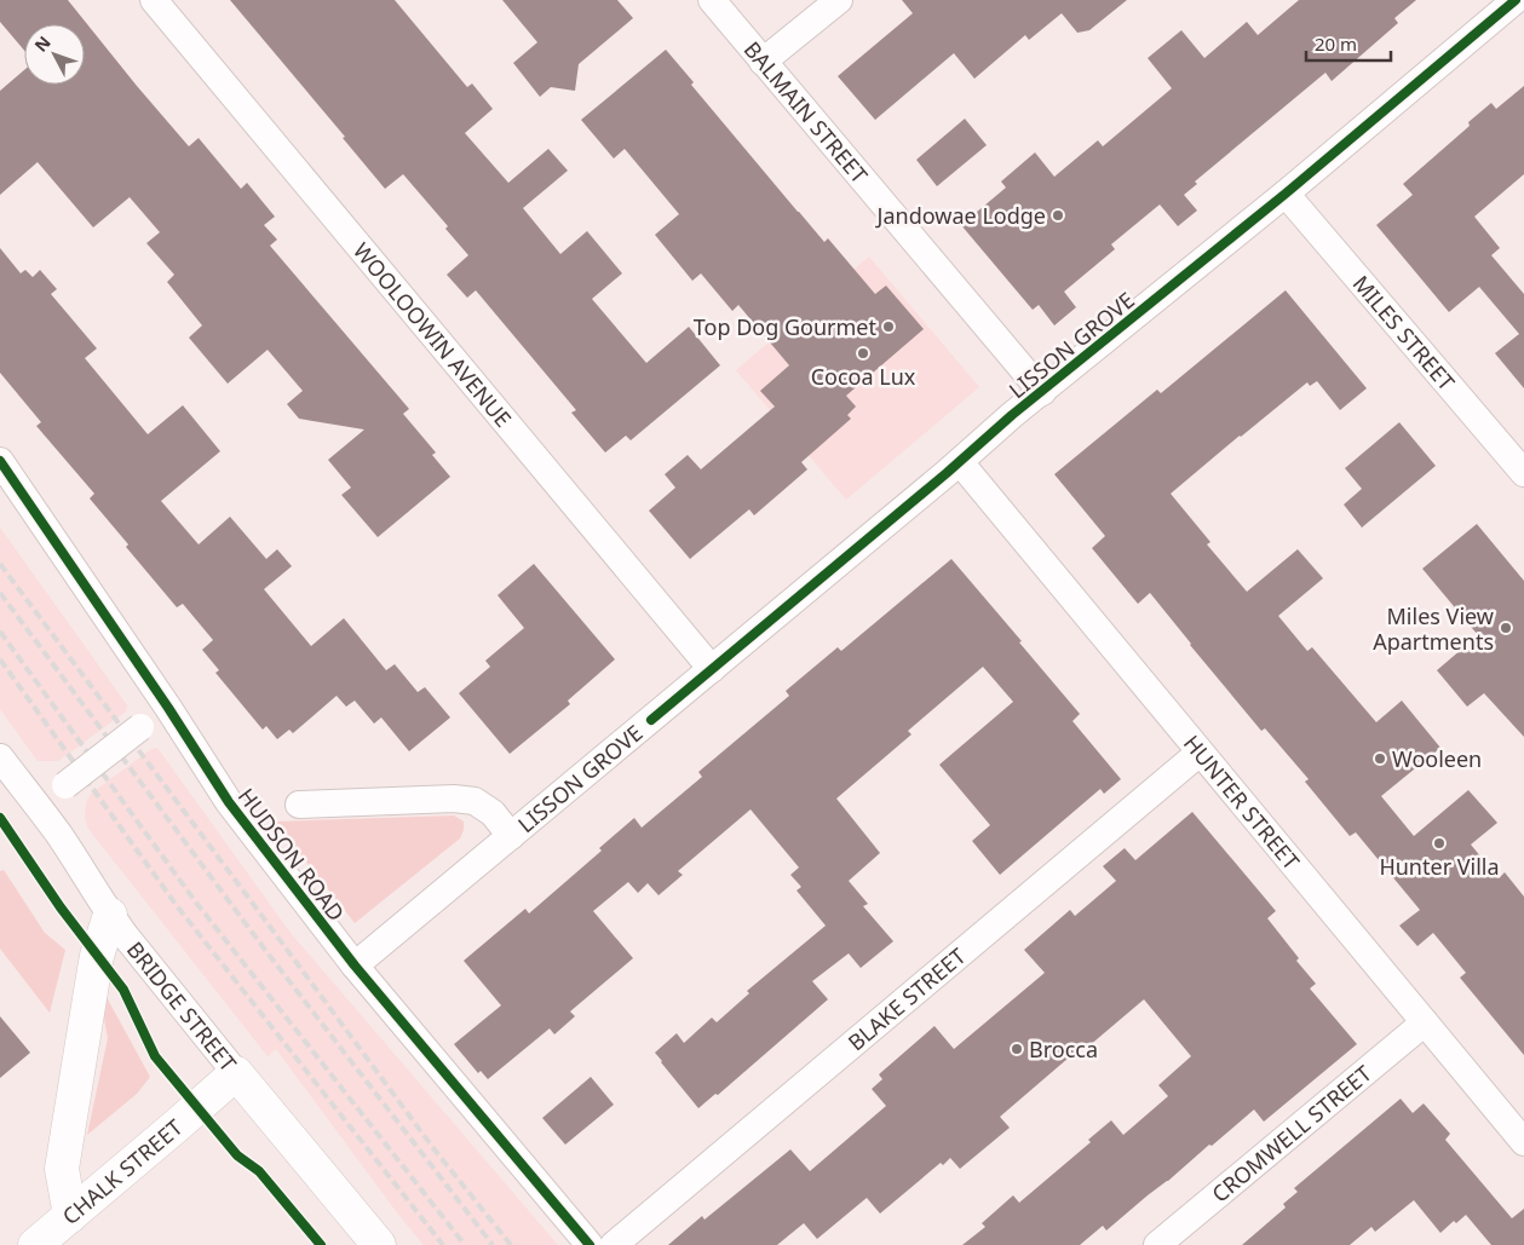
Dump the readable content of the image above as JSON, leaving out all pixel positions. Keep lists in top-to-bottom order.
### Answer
{
  "streets": {
    "main road": ["BRIDGE STREET", "CHALK STREET"],
    "street": [
      "BALMAIN STREET",
      "MILES STREET",
      "WOOLOOWIN AVENUE",
      "LISSON GROVE",
      "HUNTER STREET",
      "HUDSON ROAD",
      "BLAKE STREET",
      "CROMWELL STREET"
    ]
  },
  "crossings": [
    ["BALMAIN STREET", "LISSON GROVE"],
    ["MILES STREET", "LISSON GROVE"],
    ["WOOLOOWIN AVENUE", "LISSON GROVE"],
    ["LISSON GROVE", "HUNTER STREET"],
    ["LISSON GROVE", "HUDSON ROAD"],
    ["HUNTER STREET", "BLAKE STREET"],
    ["HUNTER STREET", "CROMWELL STREET"],
    ["BRIDGE STREET", "CHALK STREET"]
  ],
  "places": [
    "Jandowae Lodge",
    "Top Dog Gourmet",
    "Cocoa Lux",
    "Miles View Apartments",
    "Wooleen",
    "Hunter Villa",
    "Brocca"
  ],
  "scale_bar": "20 m",
  "north": "top left"
}
